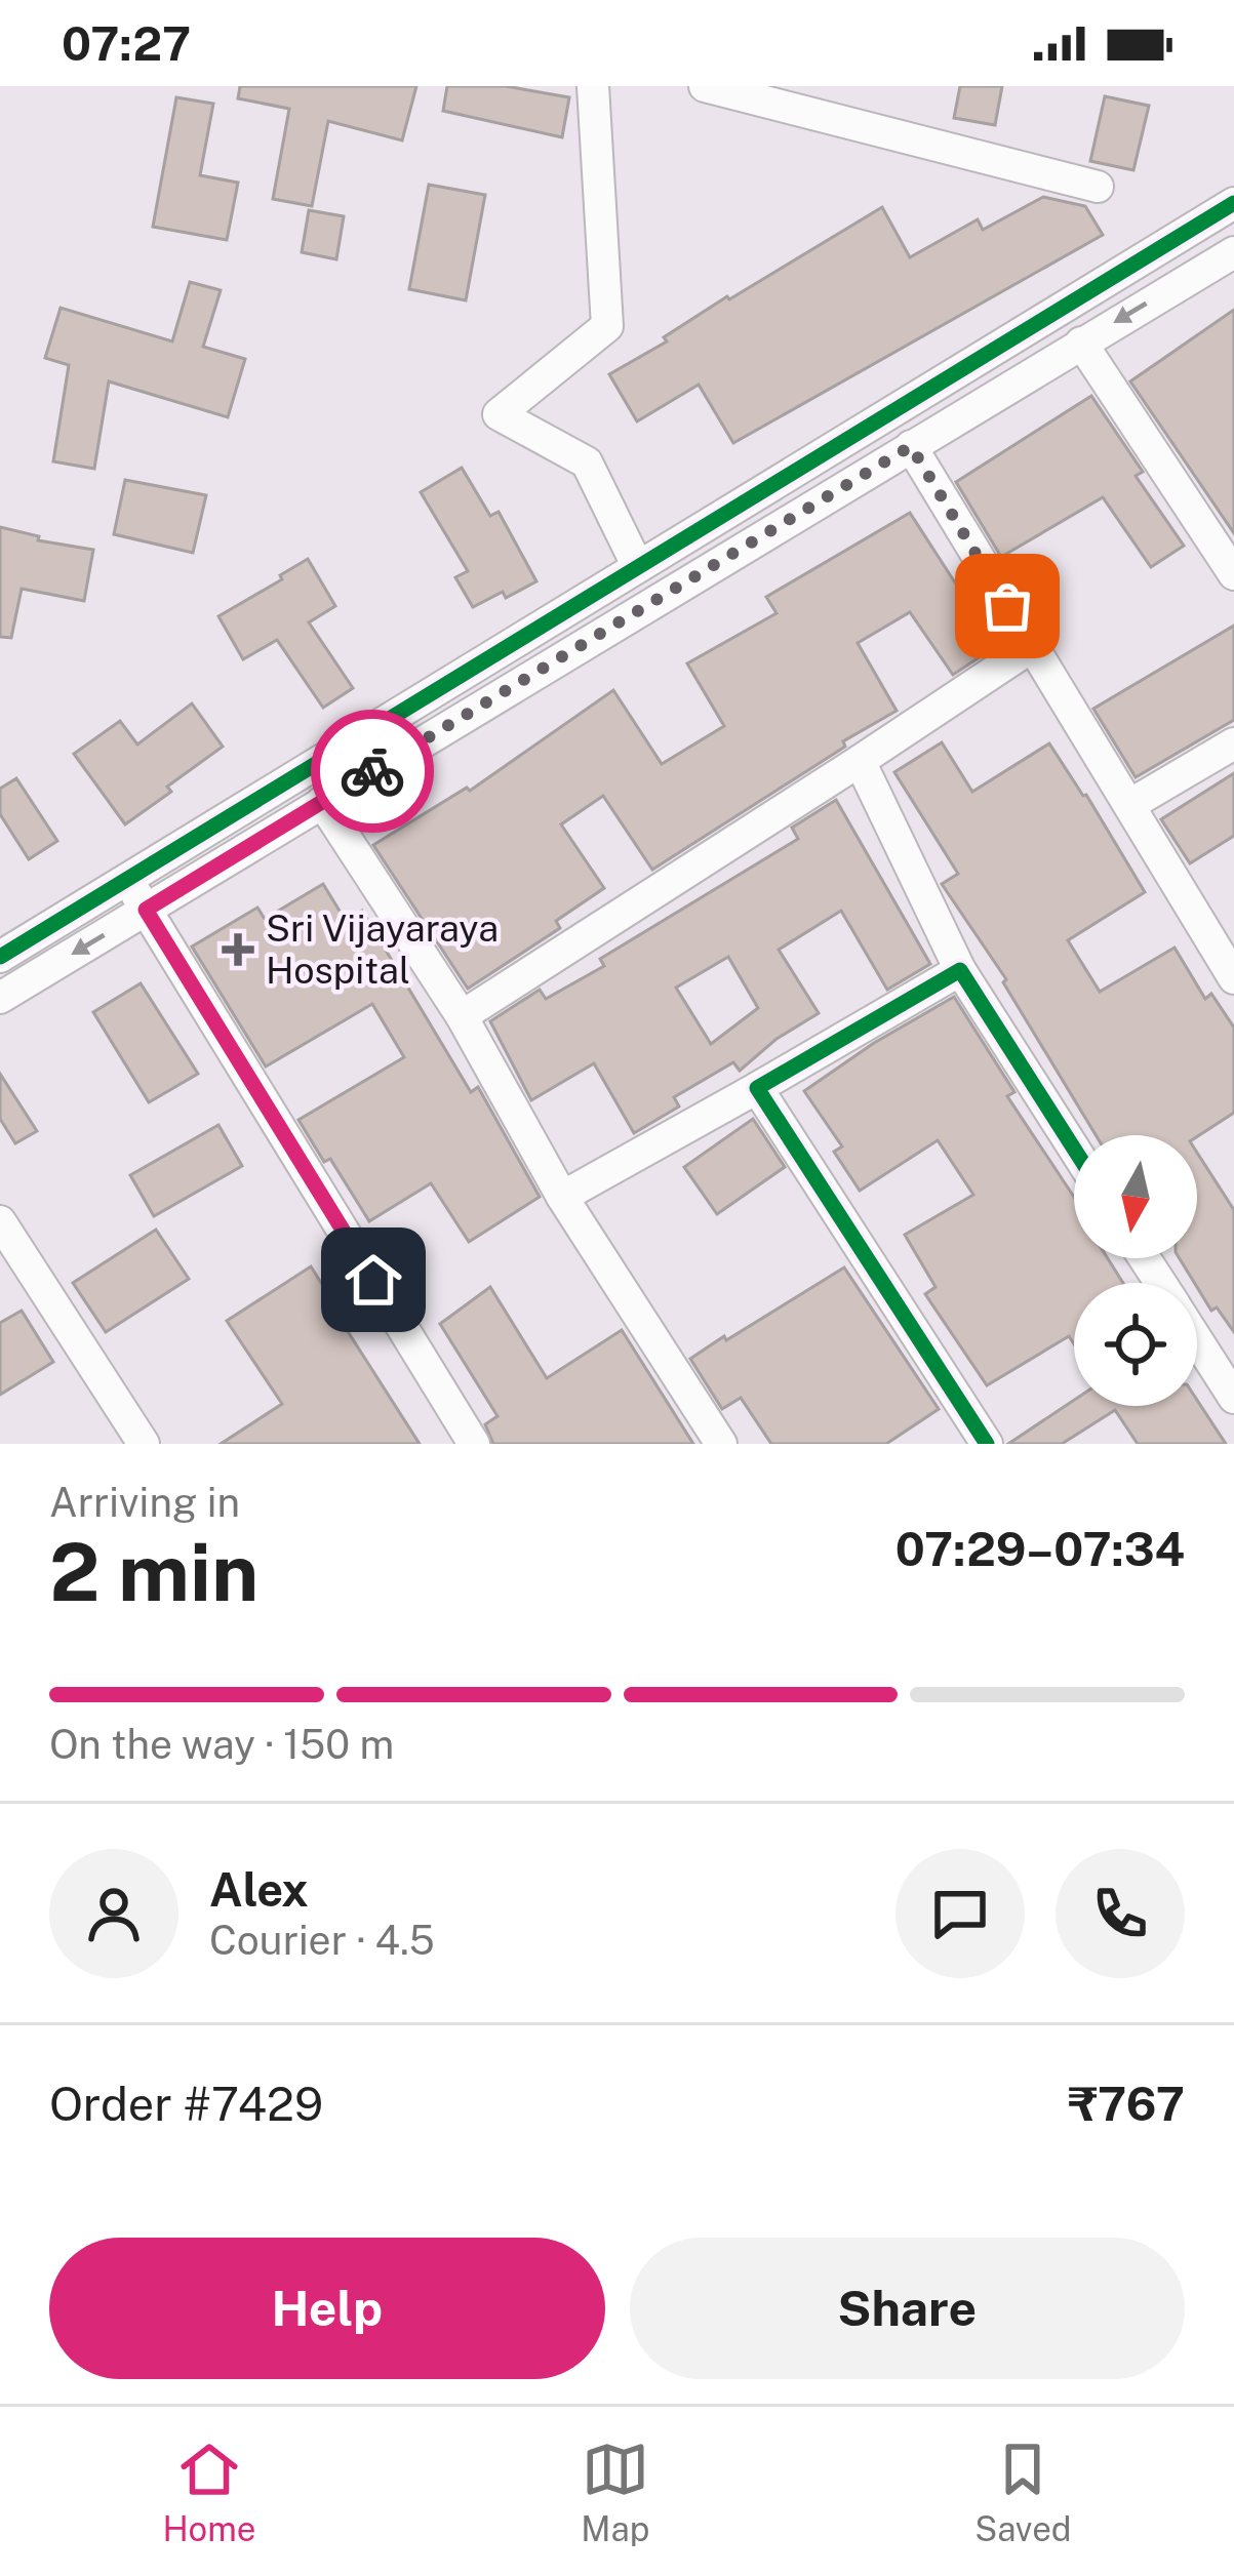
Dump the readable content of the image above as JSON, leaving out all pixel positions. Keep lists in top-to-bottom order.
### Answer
{
  "places": {
    "health": ["Sri Vijayaraya Hospital"]
  },
  "north": "bottom",
  "page": {
    "status": "07:27",
    "heading": ["2 min", "Arriving in", "07:29–07:34"],
    "panel": [
      "Alex",
      "Courier · 4.5",
      "Order #7429",
      "₹767"
    ],
    "bar": "On the way · 150 m",
    "buttons": ["Help", "Share"],
    "tabs": ["Home", "Map", "Saved"]
  }
}
